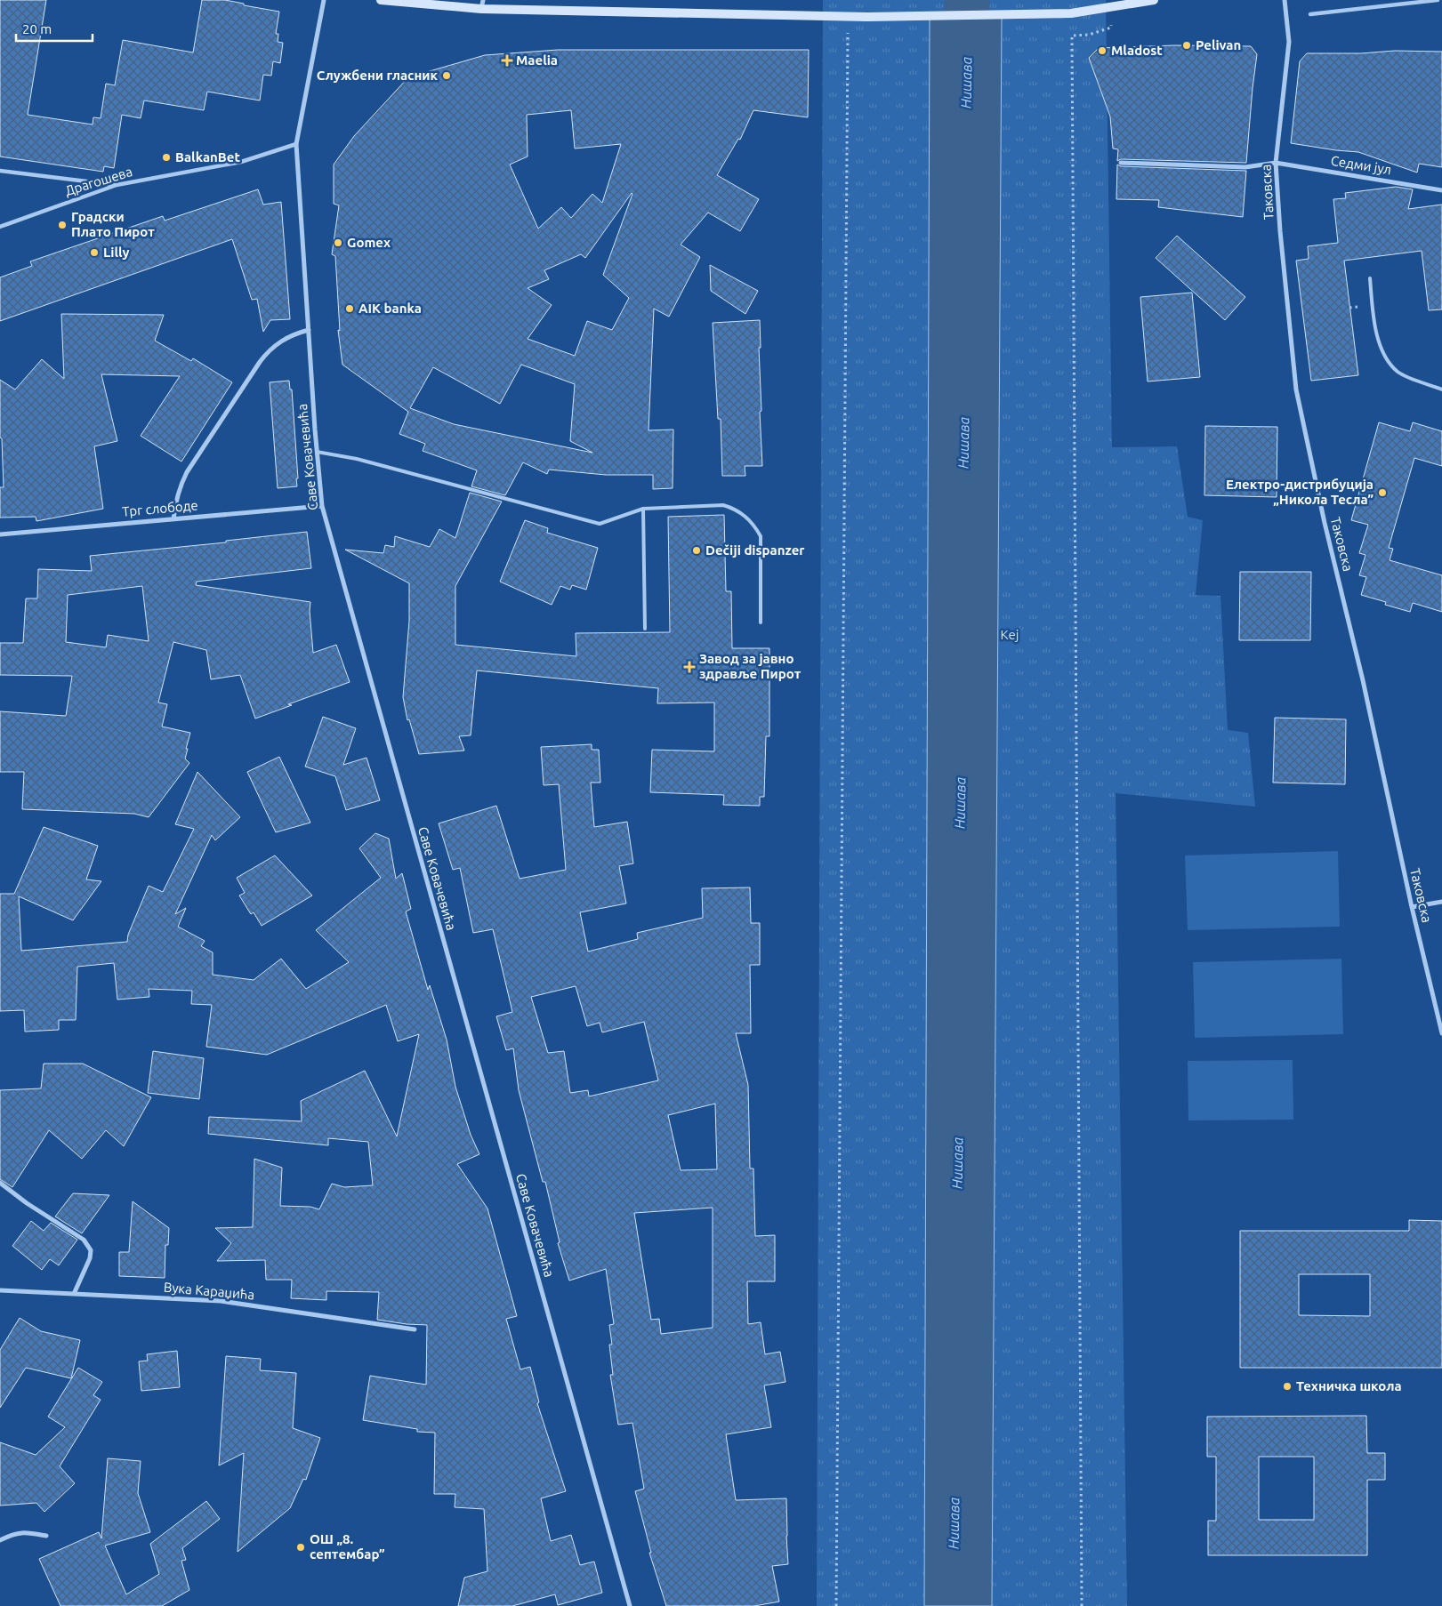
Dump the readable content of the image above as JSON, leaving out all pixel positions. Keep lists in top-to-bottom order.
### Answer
{
  "streets": {
    "street": [
      "Седми јул",
      "Драгошева",
      "Таковска",
      "Саве Ковачевића",
      "Трг слободе",
      "Вука Караџића"
    ]
  },
  "crossings": [
    ["Седми јул", "Таковска"],
    ["Драгошева", "Саве Ковачевића"],
    ["Саве Ковачевића", "Трг слободе"]
  ],
  "water": ["Нишава"],
  "parks": ["Кеј"],
  "places": {
    "other": [
      "Pelivan",
      "Mladost",
      "Службени гласник",
      "BalkanBet",
      "Градски Плато Пирот",
      "Gomex",
      "Lilly",
      "AIK banka",
      "Електро-дистрибуција „Никола Тесла”",
      "Dečiji dispanzer",
      "Техничка школа",
      "ОШ „8. септембар”"
    ],
    "health": ["Maelia", "Завод за јавно здравље Пирот"]
  },
  "scale_bar": "20 m"
}
